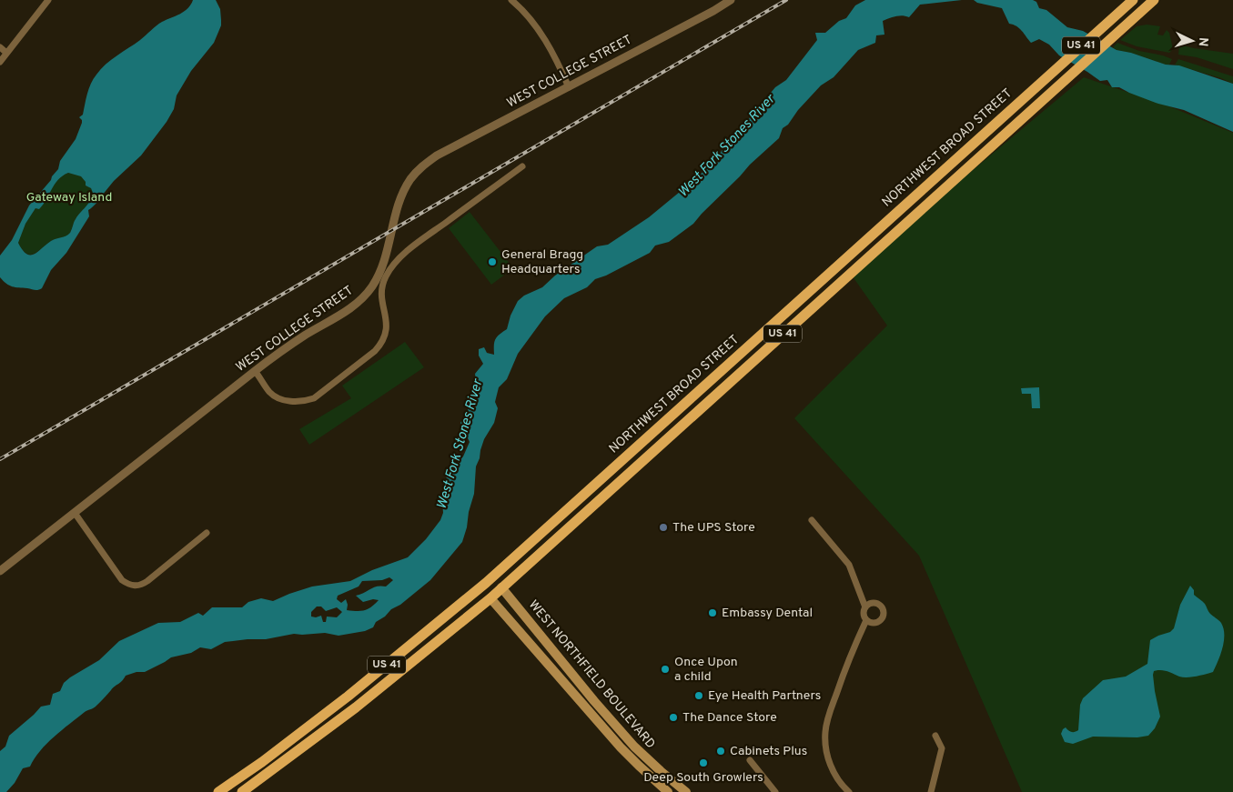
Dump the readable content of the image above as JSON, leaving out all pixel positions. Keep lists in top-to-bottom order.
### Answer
{
  "streets": {
    "main road": ["US 41", "NORTHWEST BROAD STREET", "WEST NORTHFIELD BOULEVARD"],
    "street": ["WEST COLLEGE STREET"]
  },
  "crossings": [
    ["US 41", "WEST NORTHFIELD BOULEVARD"]
  ],
  "water": ["West Fork Stones River"],
  "parks": ["Gateway Island"],
  "places": [
    "General Bragg Headquarters",
    "The UPS Store",
    "Embassy Dental",
    "Once Upon a child",
    "Eye Health Partners",
    "The Dance Store",
    "Cabinets Plus",
    "Deep South Growlers"
  ],
  "north": "right"
}
